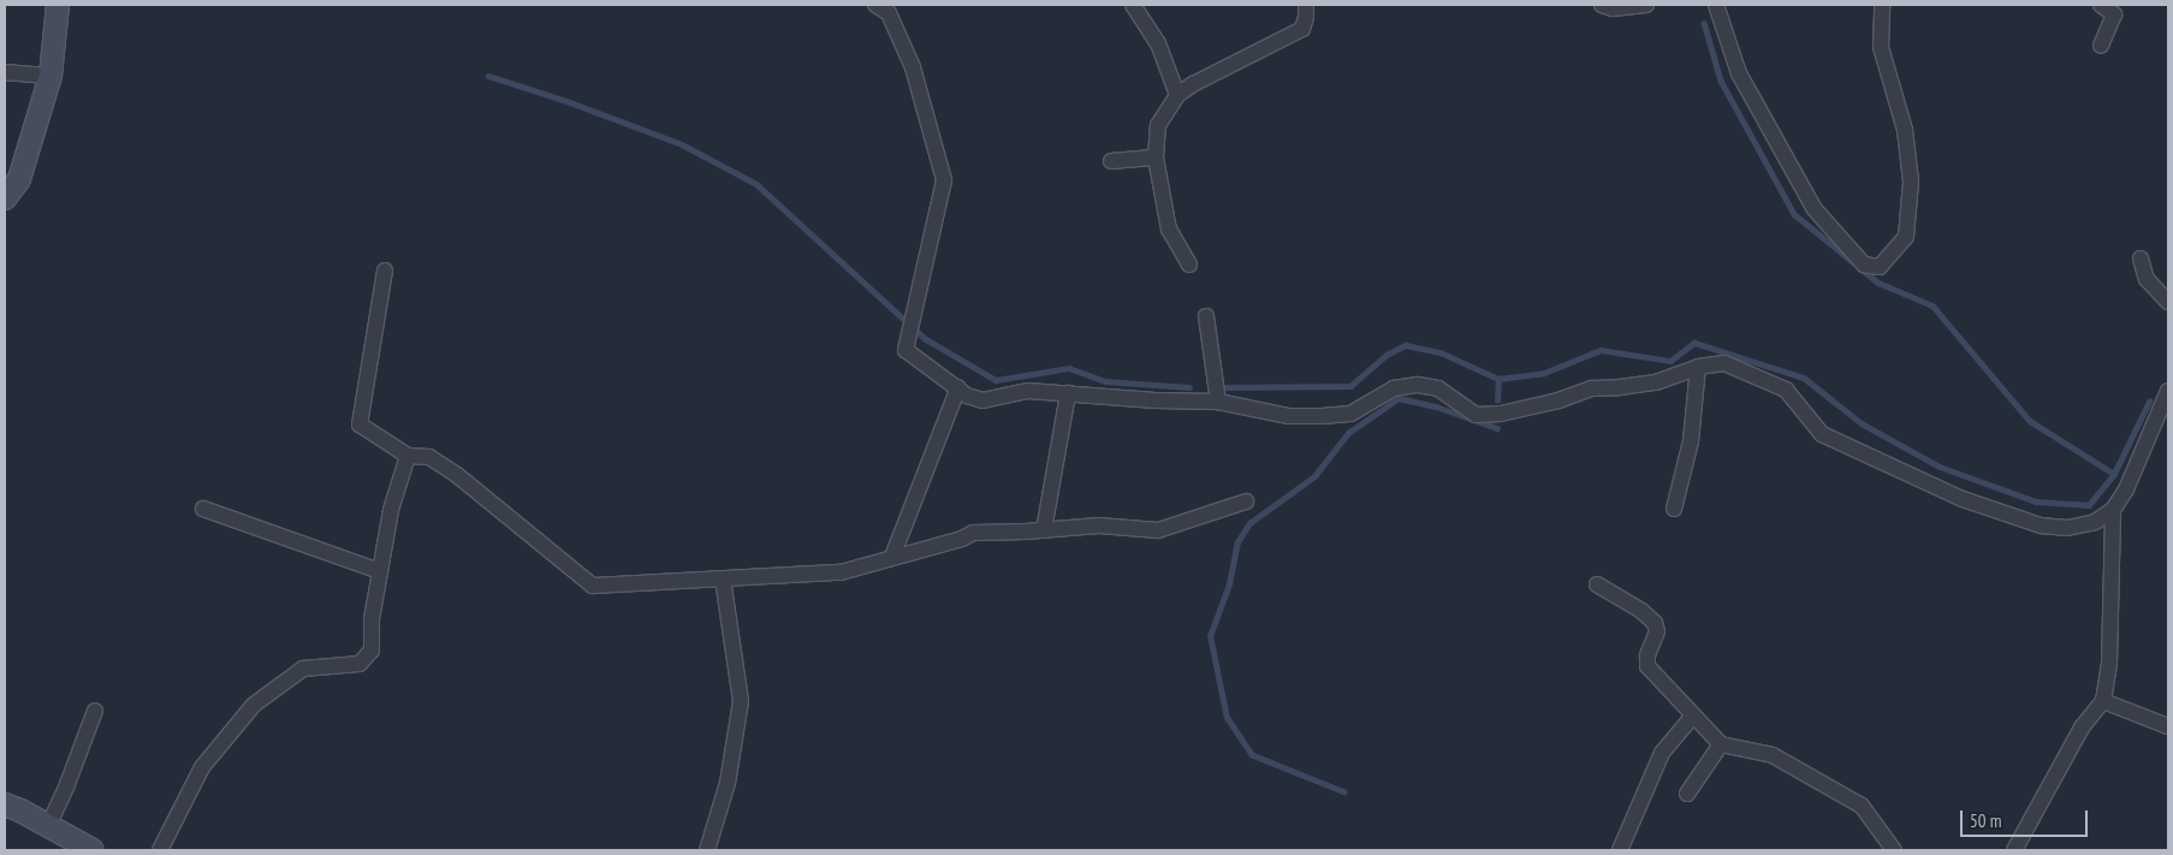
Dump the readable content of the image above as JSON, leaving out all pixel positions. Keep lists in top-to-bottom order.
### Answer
{
  "scale_bar": "50 m"
}
